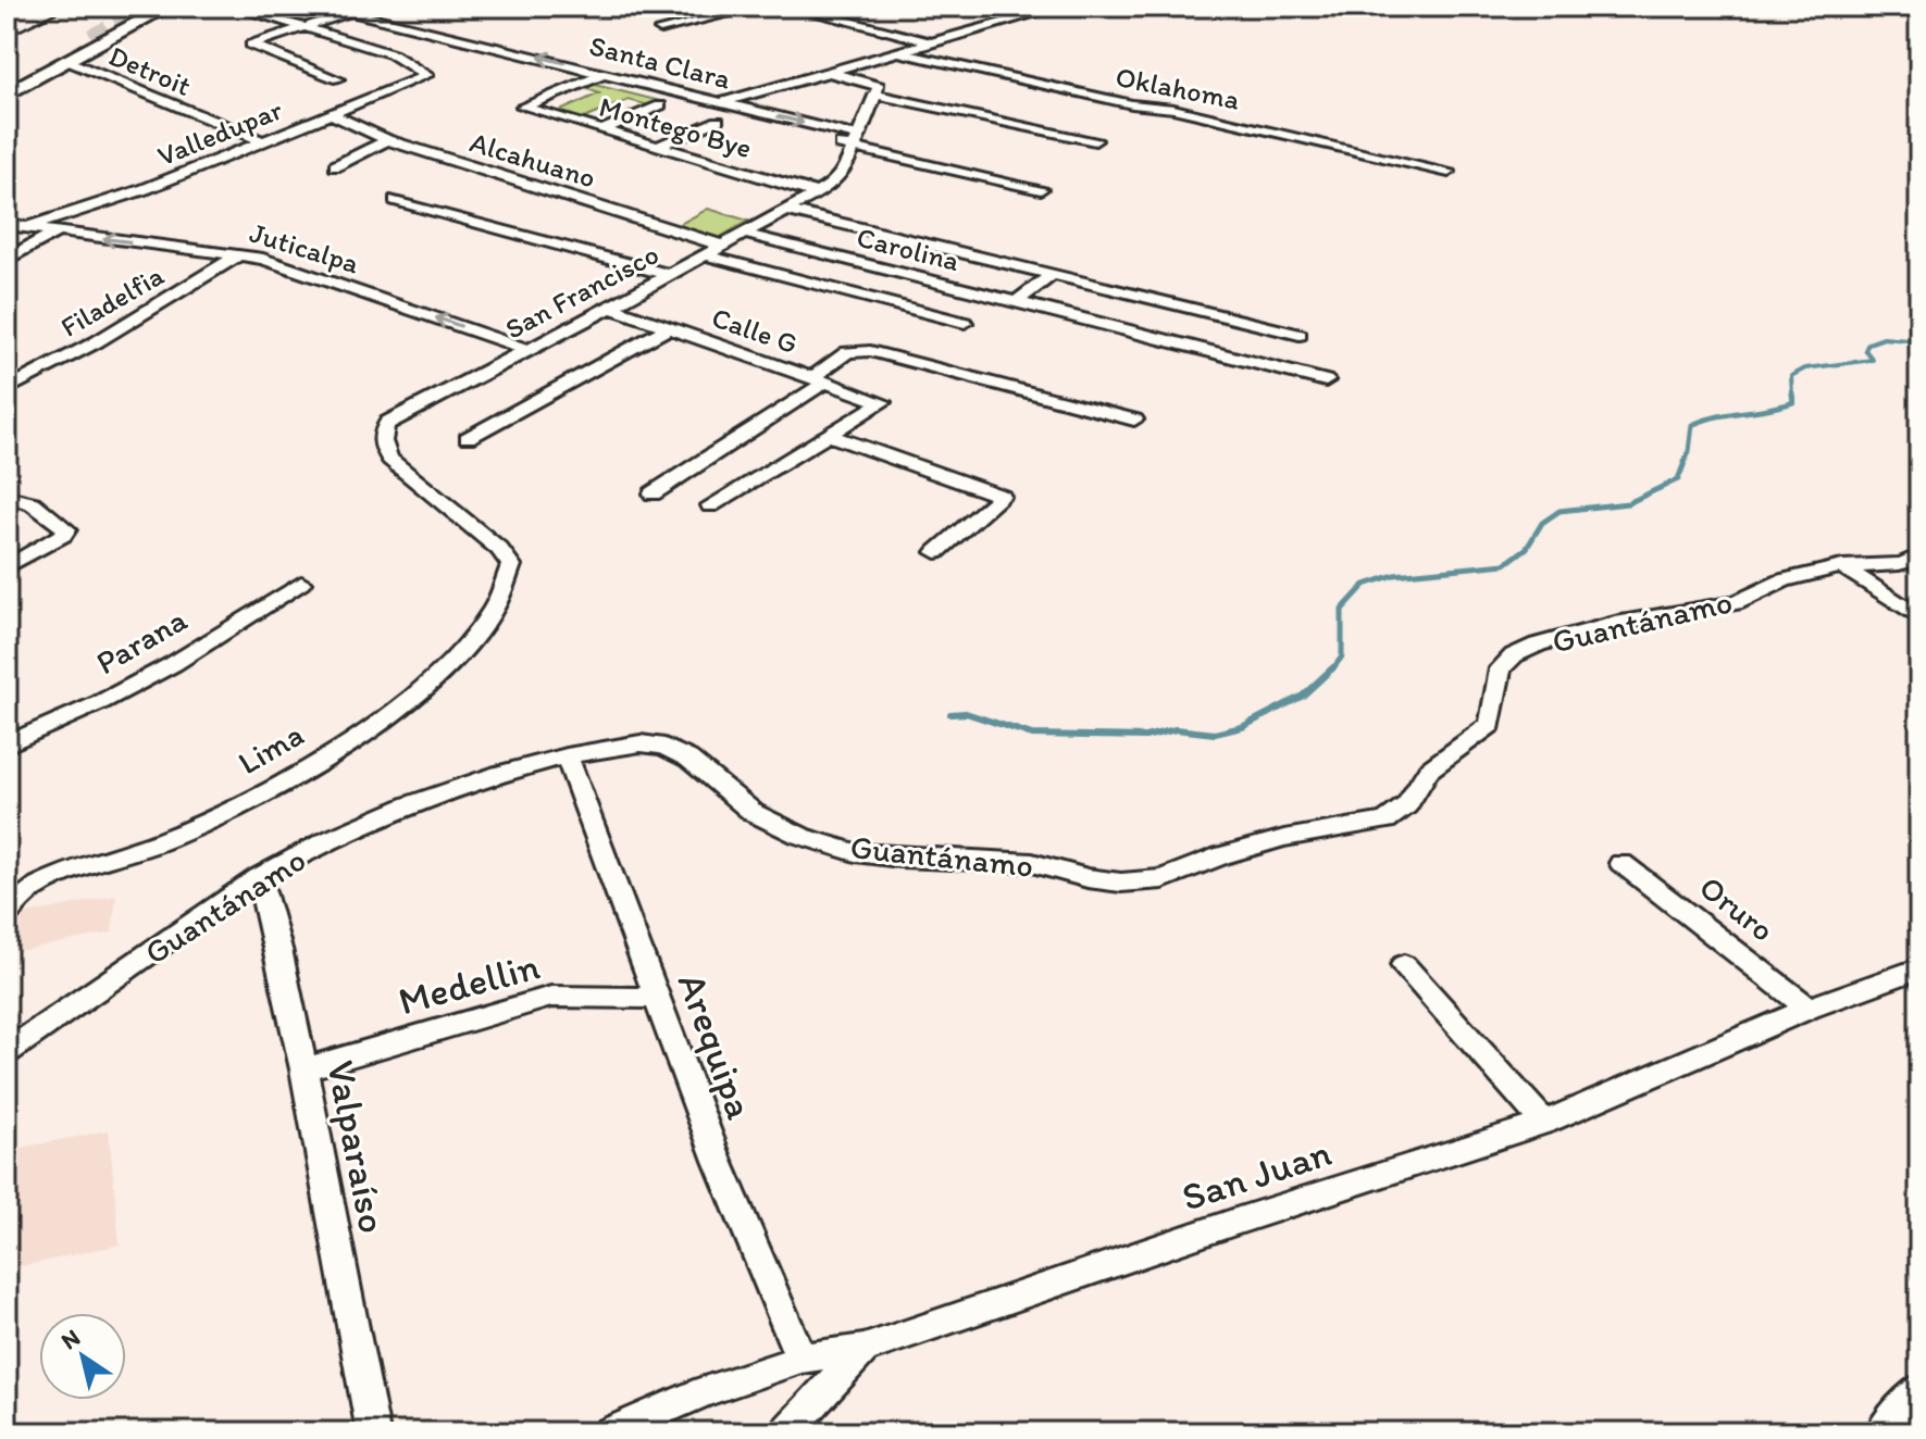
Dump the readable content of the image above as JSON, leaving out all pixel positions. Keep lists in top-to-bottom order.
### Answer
{
  "streets": {
    "street": [
      "Santa Clara",
      "Detroit",
      "Oklahoma",
      "Montego Bye",
      "Valledupar",
      "Alcahuano",
      "Juticalpa",
      "Carolina",
      "San Francisco",
      "Filadelfia",
      "Calle G",
      "Guantánamo",
      "Parana",
      "Lima",
      "Oruro",
      "Medellin",
      "Arequipa",
      "Valparaíso",
      "San Juan"
    ]
  },
  "crossings": [
    ["Santa Clara", "Montego Bye"],
    ["Santa Clara", "San Francisco"],
    ["Detroit", "Valledupar"],
    ["Montego Bye", "San Francisco"],
    ["Valledupar", "Alcahuano"],
    ["Valledupar", "Juticalpa"],
    ["Alcahuano", "San Francisco"],
    ["Juticalpa", "San Francisco"],
    ["Juticalpa", "Filadelfia"],
    ["Carolina", "San Francisco"],
    ["San Francisco", "Calle G"],
    ["San Francisco", "Lima"],
    ["Guantánamo", "Arequipa"],
    ["Guantánamo", "Valparaíso"],
    ["Oruro", "San Juan"],
    ["Medellin", "Arequipa"],
    ["Medellin", "Valparaíso"],
    ["Arequipa", "San Juan"]
  ],
  "north": "top left"
}
